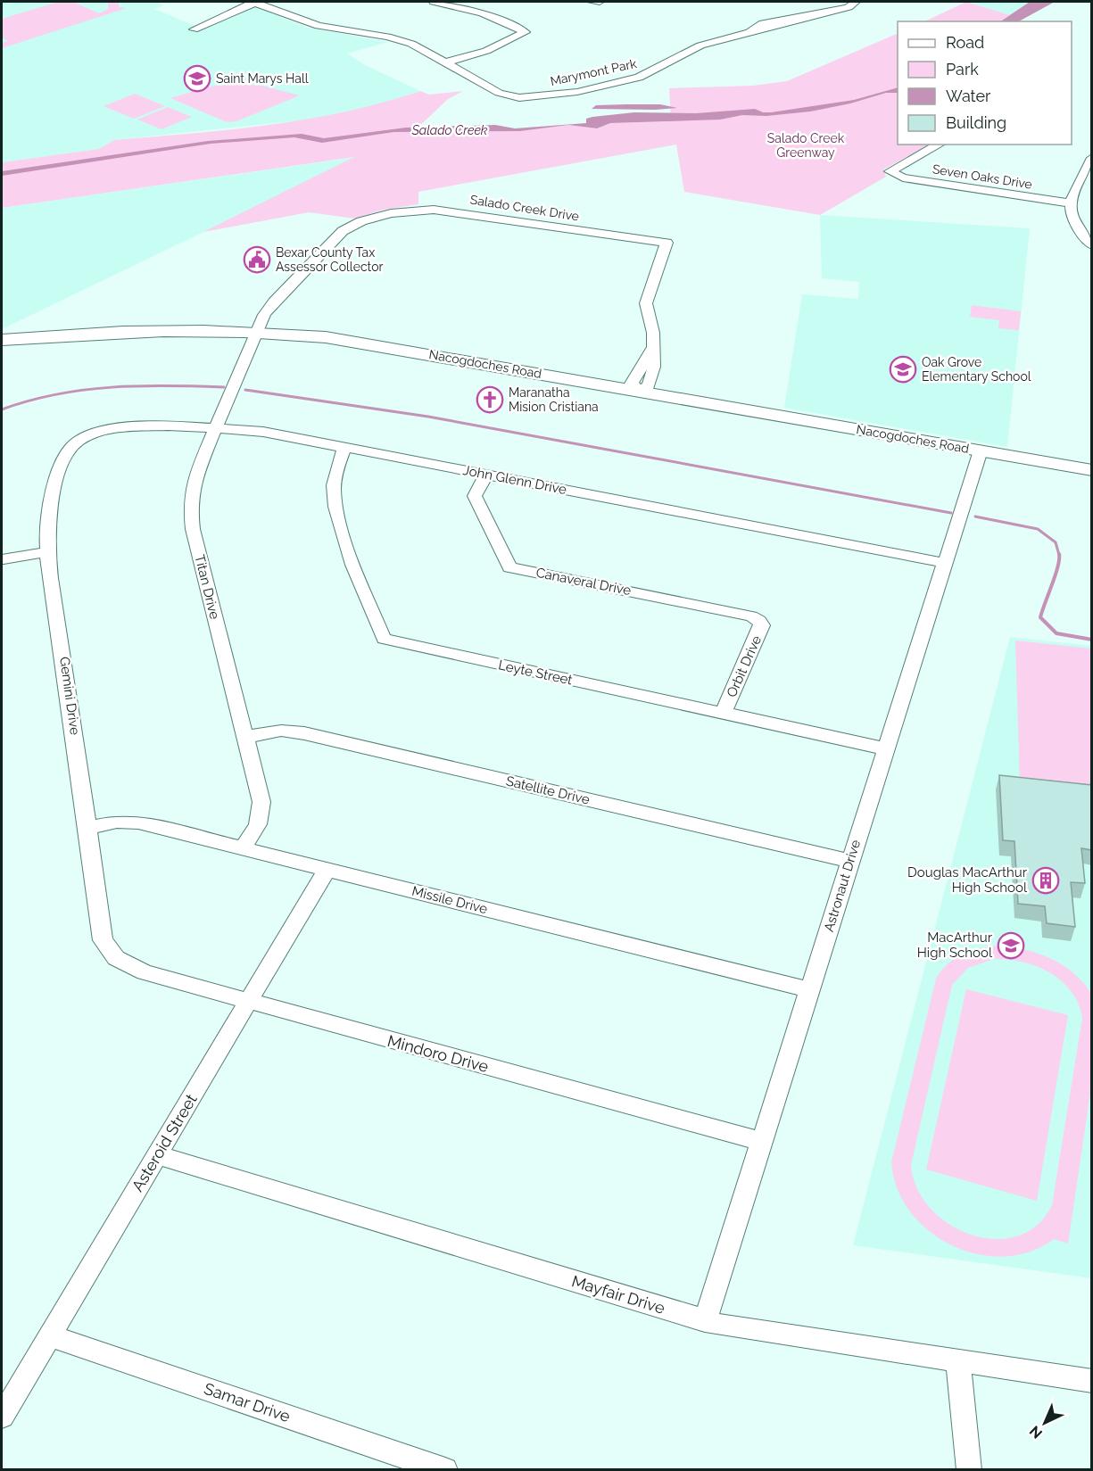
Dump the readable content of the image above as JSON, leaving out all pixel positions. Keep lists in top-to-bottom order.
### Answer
{
  "streets": {
    "main road": ["Nacogdoches Road"],
    "street": [
      "Marymont Park",
      "Seven Oaks Drive",
      "Salado Creek Drive",
      "John Glenn Drive",
      "Canaveral Drive",
      "Titan Drive",
      "Orbit Drive",
      "Leyte Street",
      "Gemini Drive",
      "Satellite Drive",
      "Astronaut Drive",
      "Missile Drive",
      "Mindoro Drive",
      "Asteroid Street",
      "Mayfair Drive",
      "Samar Drive"
    ]
  },
  "crossings": [
    ["Salado Creek Drive", "Nacogdoches Road"],
    ["Salado Creek Drive", "Titan Drive"],
    ["Nacogdoches Road", "Titan Drive"],
    ["Nacogdoches Road", "Astronaut Drive"],
    ["John Glenn Drive", "Canaveral Drive"],
    ["John Glenn Drive", "Titan Drive"],
    ["John Glenn Drive", "Leyte Street"],
    ["John Glenn Drive", "Gemini Drive"],
    ["John Glenn Drive", "Astronaut Drive"],
    ["Canaveral Drive", "Orbit Drive"],
    ["Titan Drive", "Satellite Drive"],
    ["Titan Drive", "Missile Drive"],
    ["Orbit Drive", "Leyte Street"],
    ["Leyte Street", "Astronaut Drive"],
    ["Gemini Drive", "Missile Drive"],
    ["Gemini Drive", "Mindoro Drive"],
    ["Satellite Drive", "Astronaut Drive"],
    ["Astronaut Drive", "Missile Drive"],
    ["Astronaut Drive", "Mindoro Drive"],
    ["Astronaut Drive", "Mayfair Drive"],
    ["Missile Drive", "Asteroid Street"],
    ["Mindoro Drive", "Asteroid Street"],
    ["Asteroid Street", "Mayfair Drive"],
    ["Asteroid Street", "Samar Drive"]
  ],
  "water": ["Salado Creek"],
  "parks": ["Salado Creek Greenway"],
  "places": {
    "school or university": ["Saint Marys Hall", "Oak Grove Elementary School", "MacArthur High School"],
    "public building": ["Bexar County Tax Assessor Collector"],
    "church": ["Maranatha Mision Cristiana"],
    "building": ["Douglas MacArthur High School"]
  },
  "legend": [
    "Road",
    "Park",
    "Water",
    "Building"
  ],
  "north": "bottom left"
}
